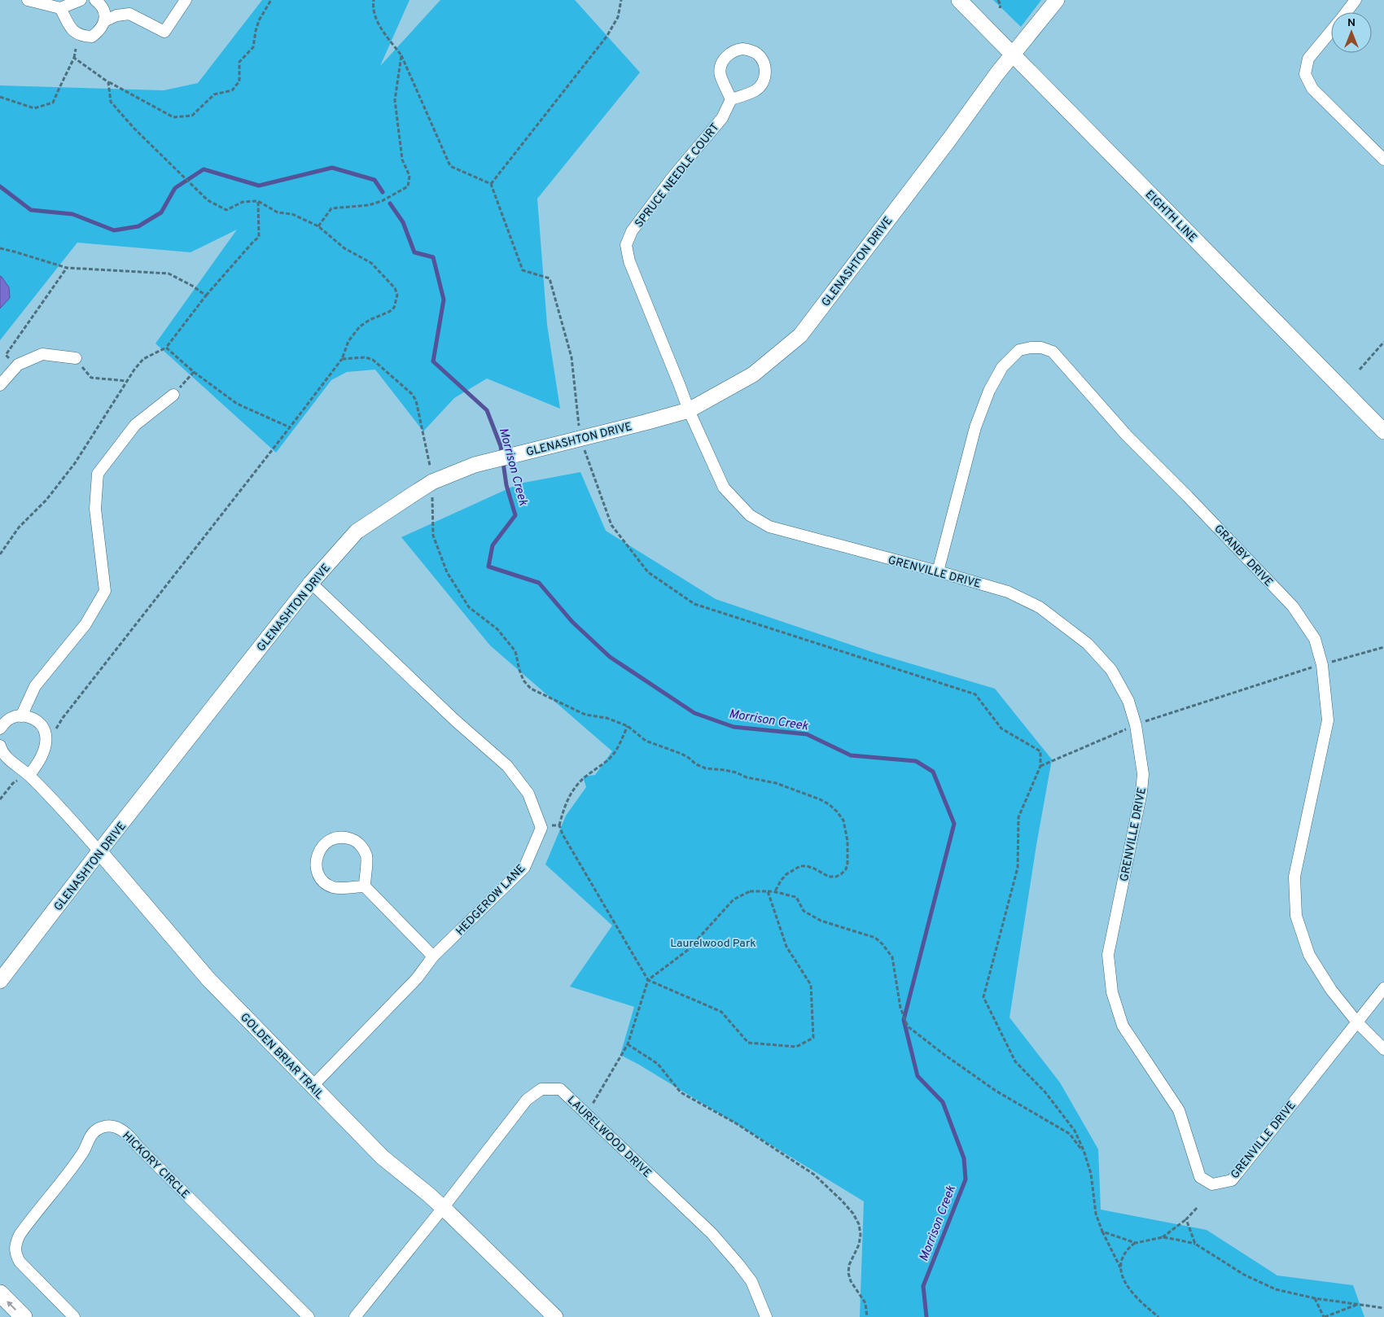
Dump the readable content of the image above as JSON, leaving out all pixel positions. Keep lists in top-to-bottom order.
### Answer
{
  "streets": {
    "street": [
      "SPRUCE NEEDLE COURT",
      "EIGHTH LINE",
      "GLENASHTON DRIVE",
      "GRANBY DRIVE",
      "GRENVILLE DRIVE",
      "HEDGEROW LANE",
      "GOLDEN BRIAR TRAIL",
      "LAURELWOOD DRIVE",
      "HICKORY CIRCLE"
    ]
  },
  "crossings": [
    ["SPRUCE NEEDLE COURT", "GLENASHTON DRIVE"],
    ["SPRUCE NEEDLE COURT", "GRENVILLE DRIVE"],
    ["EIGHTH LINE", "GLENASHTON DRIVE"],
    ["GLENASHTON DRIVE", "GRENVILLE DRIVE"],
    ["GLENASHTON DRIVE", "HEDGEROW LANE"],
    ["GLENASHTON DRIVE", "GOLDEN BRIAR TRAIL"],
    ["GRANBY DRIVE", "GRENVILLE DRIVE"],
    ["HEDGEROW LANE", "GOLDEN BRIAR TRAIL"],
    ["GOLDEN BRIAR TRAIL", "LAURELWOOD DRIVE"]
  ],
  "water": ["Morrison Creek"],
  "parks": ["Laurelwood Park"],
  "north": "top"
}
